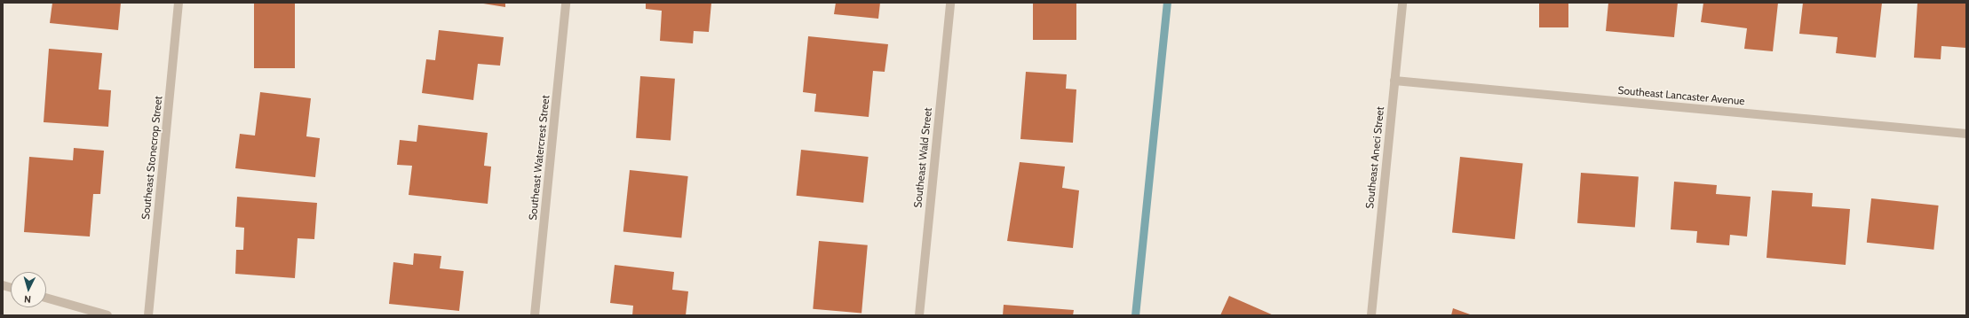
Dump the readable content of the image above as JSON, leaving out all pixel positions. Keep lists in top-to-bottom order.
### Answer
{
  "streets": {
    "street": [
      "Southeast Lancaster Avenue",
      "Southeast Stonecrop Street",
      "Southeast Watercrest Street",
      "Southeast Wald Street",
      "Southeast Aneci Street"
    ]
  },
  "crossings": [
    ["Southeast Lancaster Avenue", "Southeast Aneci Street"]
  ],
  "north": "bottom"
}
